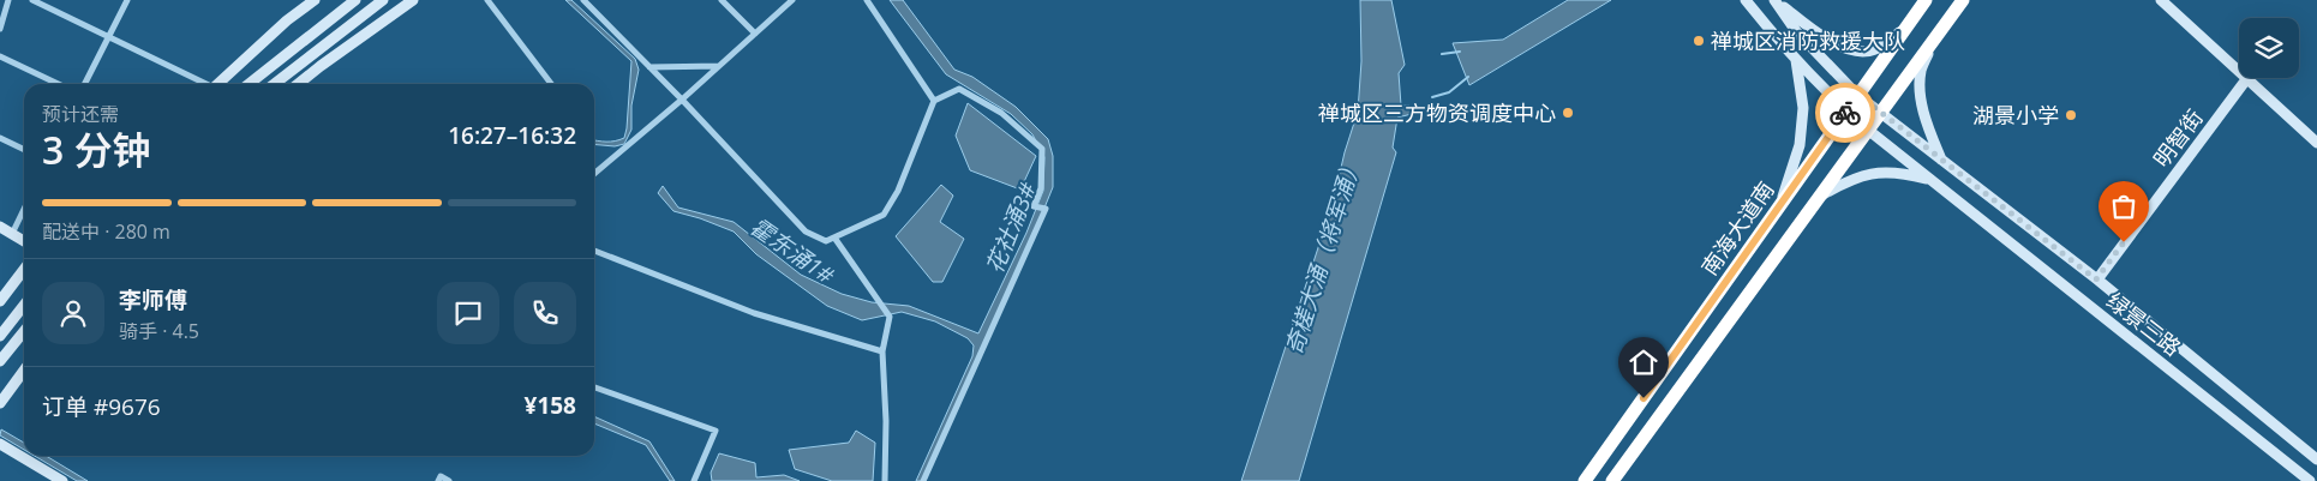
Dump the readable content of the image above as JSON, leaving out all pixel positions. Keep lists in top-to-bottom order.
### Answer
{
  "streets": {
    "highway": ["南海大道南"],
    "main road": ["明智街", "绿景三路"]
  },
  "crossings": [
    ["明智街", "绿景三路"],
    ["南海大道南", "绿景三路"]
  ],
  "water": ["花社涌3#", "霍东涌1#", "奇槎大涌（将军涌）"],
  "places": ["禅城区消防救援大队", "禅城区三方物资调度中心", "湖景小学"],
  "page": {
    "heading": ["3 分钟", "预计还需", "16:27–16:32"],
    "panel": [
      "李师傅",
      "骑手 · 4.5",
      "订单 #9676",
      "¥158"
    ],
    "bar": "配送中 · 280 m"
  }
}
